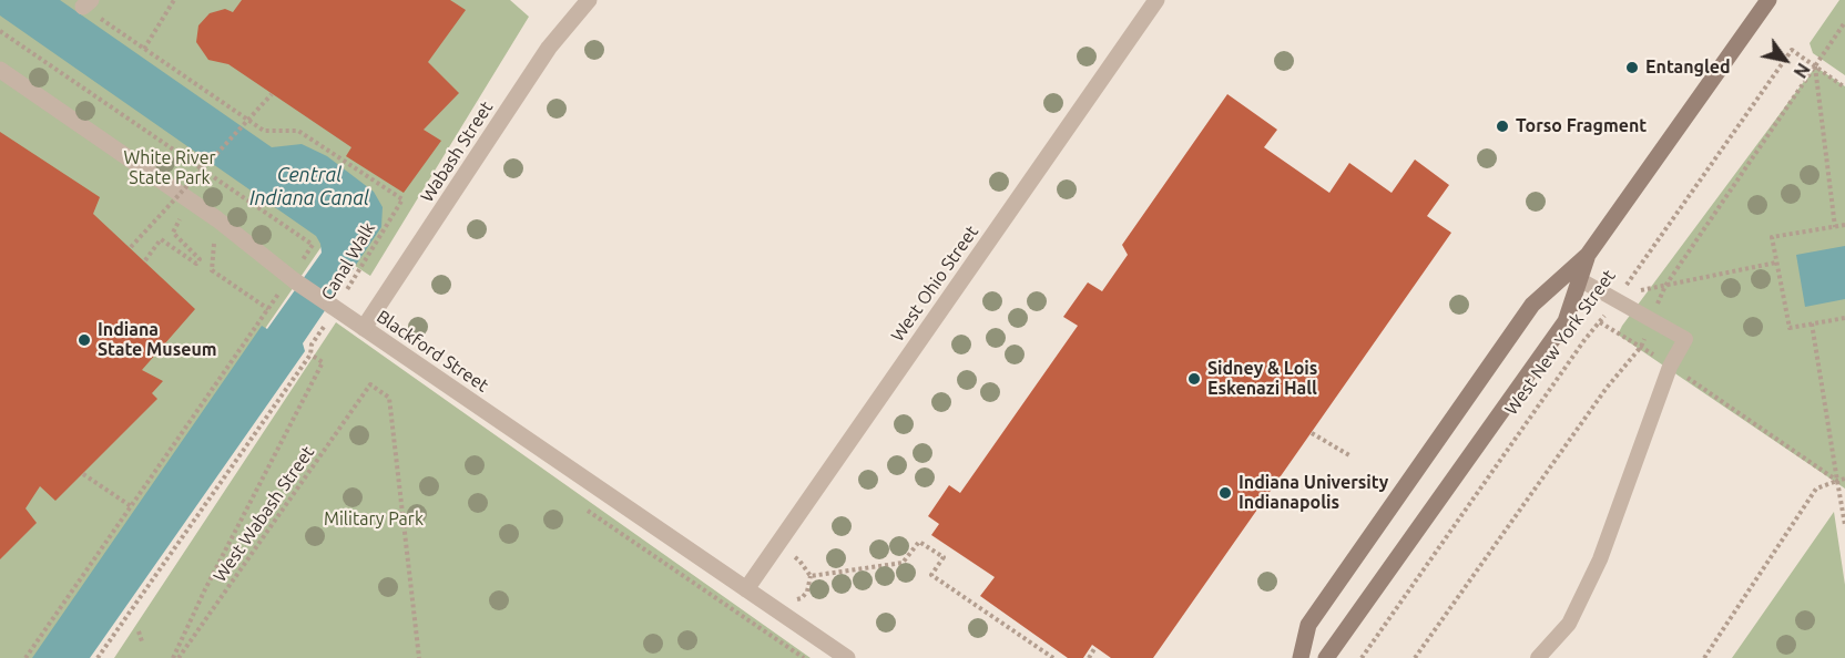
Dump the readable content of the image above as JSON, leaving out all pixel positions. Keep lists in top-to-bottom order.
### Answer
{
  "streets": {
    "main road": ["West New York Street"],
    "street": ["Wabash Street", "West Ohio Street", "Blackford Street"],
    "path": ["Canal Walk", "West Wabash Street"]
  },
  "crossings": [
    ["Wabash Street", "Blackford Street"],
    ["Canal Walk", "Blackford Street"],
    ["West Ohio Street", "Blackford Street"]
  ],
  "water": ["Central Indiana Canal"],
  "parks": ["White River State Park", "Military Park"],
  "places": [
    "Entangled",
    "Torso Fragment",
    "Indiana State Museum",
    "Sidney & Lois Eskenazi Hall",
    "Indiana University Indianapolis"
  ],
  "north": "bottom right"
}
